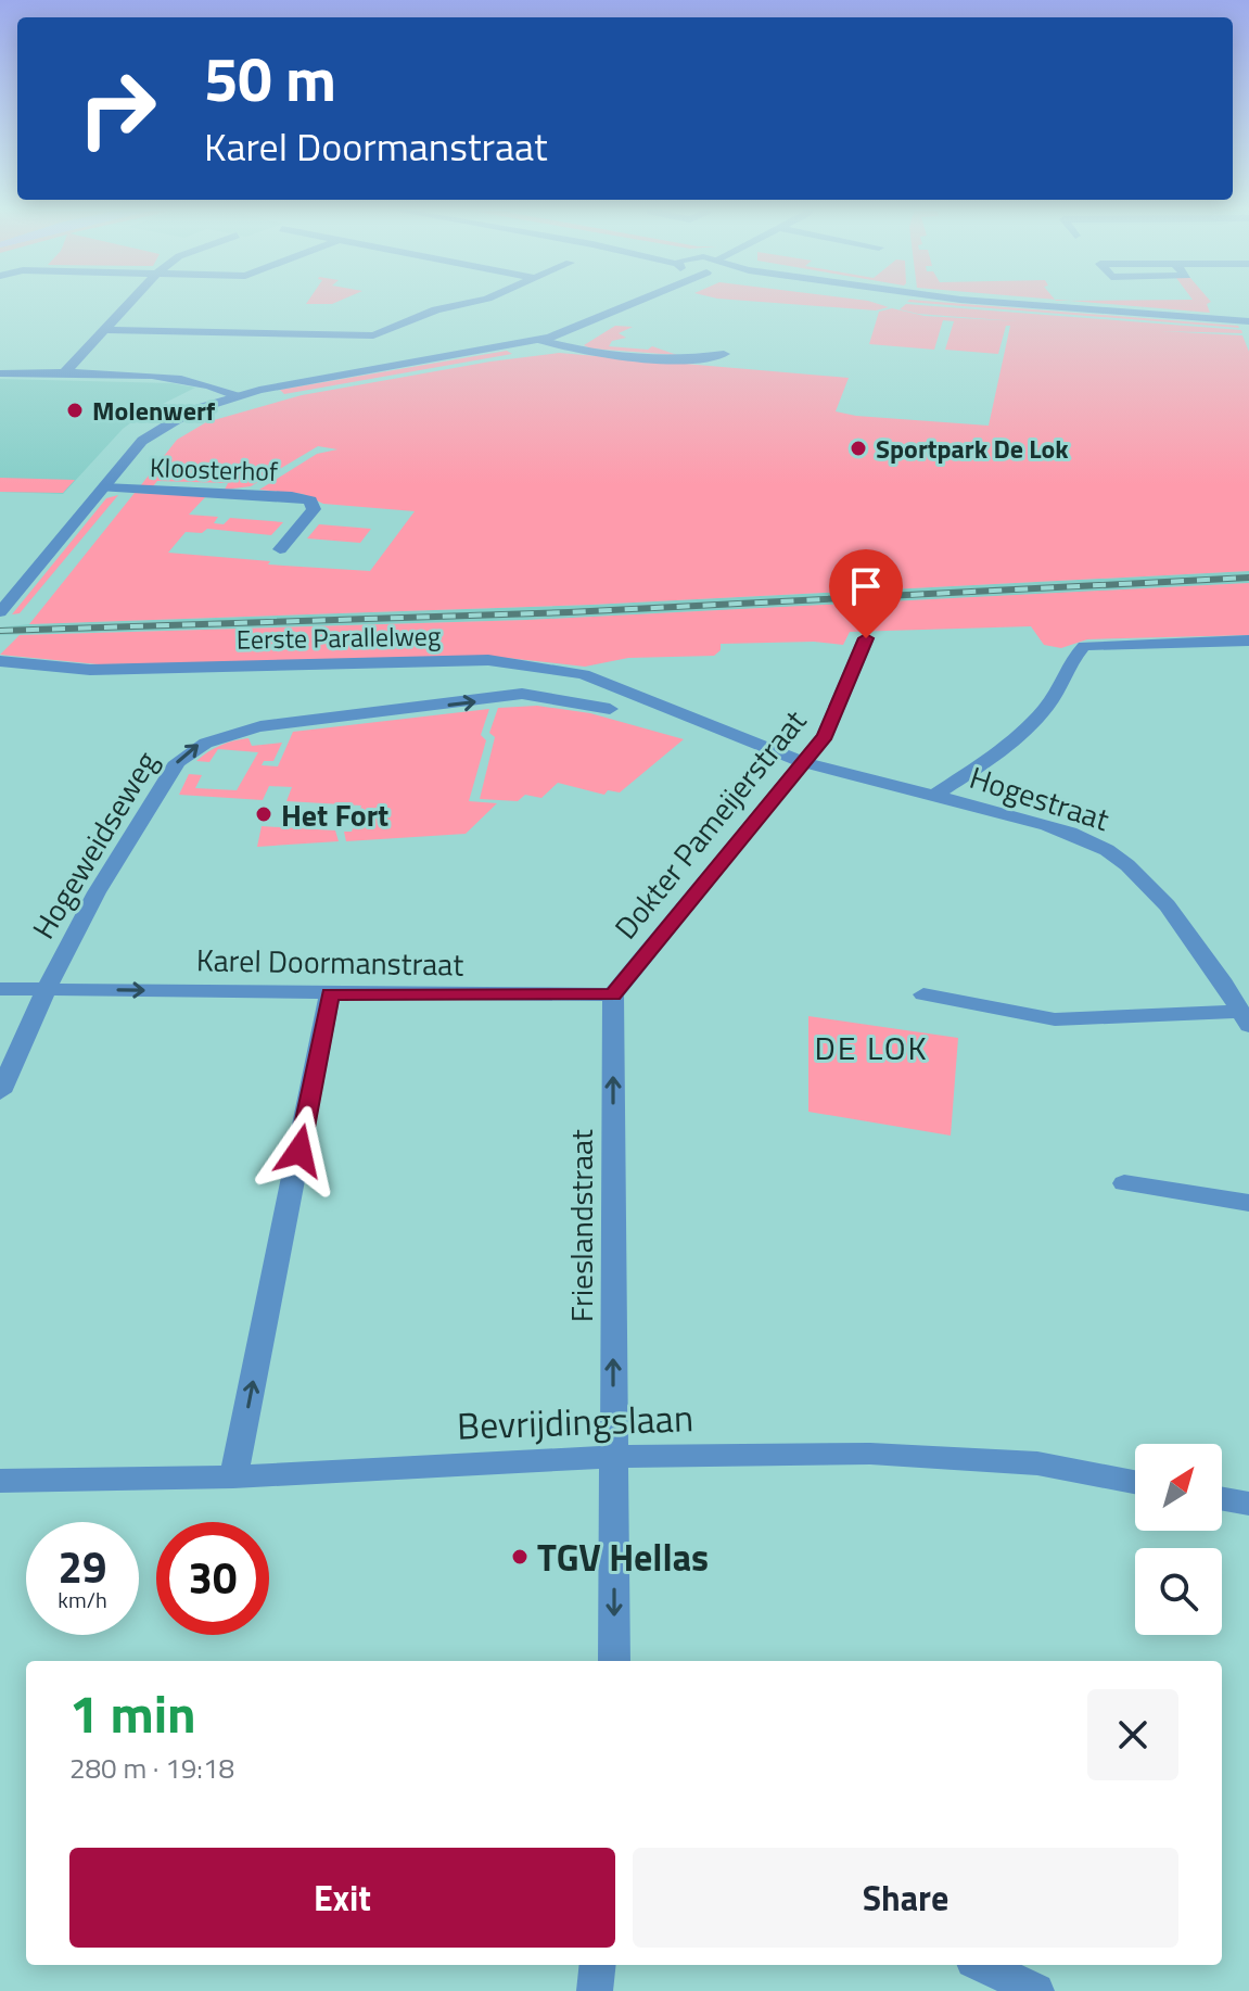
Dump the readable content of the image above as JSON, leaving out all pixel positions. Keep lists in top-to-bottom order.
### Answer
{
  "streets": {
    "street": [
      "Kloosterhof",
      "Eerste Parallelweg",
      "Hogestraat",
      "Dokter Pameijerstraat",
      "Hogeweidseweg",
      "Karel Doormanstraat",
      "Frieslandstraat",
      "Bevrijdingslaan"
    ]
  },
  "crossings": [
    ["Eerste Parallelweg", "Dokter Pameijerstraat"],
    ["Dokter Pameijerstraat", "Karel Doormanstraat"],
    ["Dokter Pameijerstraat", "Frieslandstraat"],
    ["Hogeweidseweg", "Karel Doormanstraat"],
    ["Karel Doormanstraat", "Frieslandstraat"],
    ["Frieslandstraat", "Bevrijdingslaan"]
  ],
  "one_way": ["Hogeweidseweg", "Karel Doormanstraat"],
  "districts": ["DE LOK"],
  "places": [
    "Molenwerf",
    "Sportpark De Lok",
    "Het Fort",
    "TGV Hellas"
  ],
  "north": "top right",
  "page": {
    "turn": ["50 m", "Karel Doormanstraat"],
    "speed": "29 km/h",
    "limit": "30",
    "heading": ["1 min", "280 m · 19:18"],
    "buttons": ["Exit", "Share"]
  }
}
